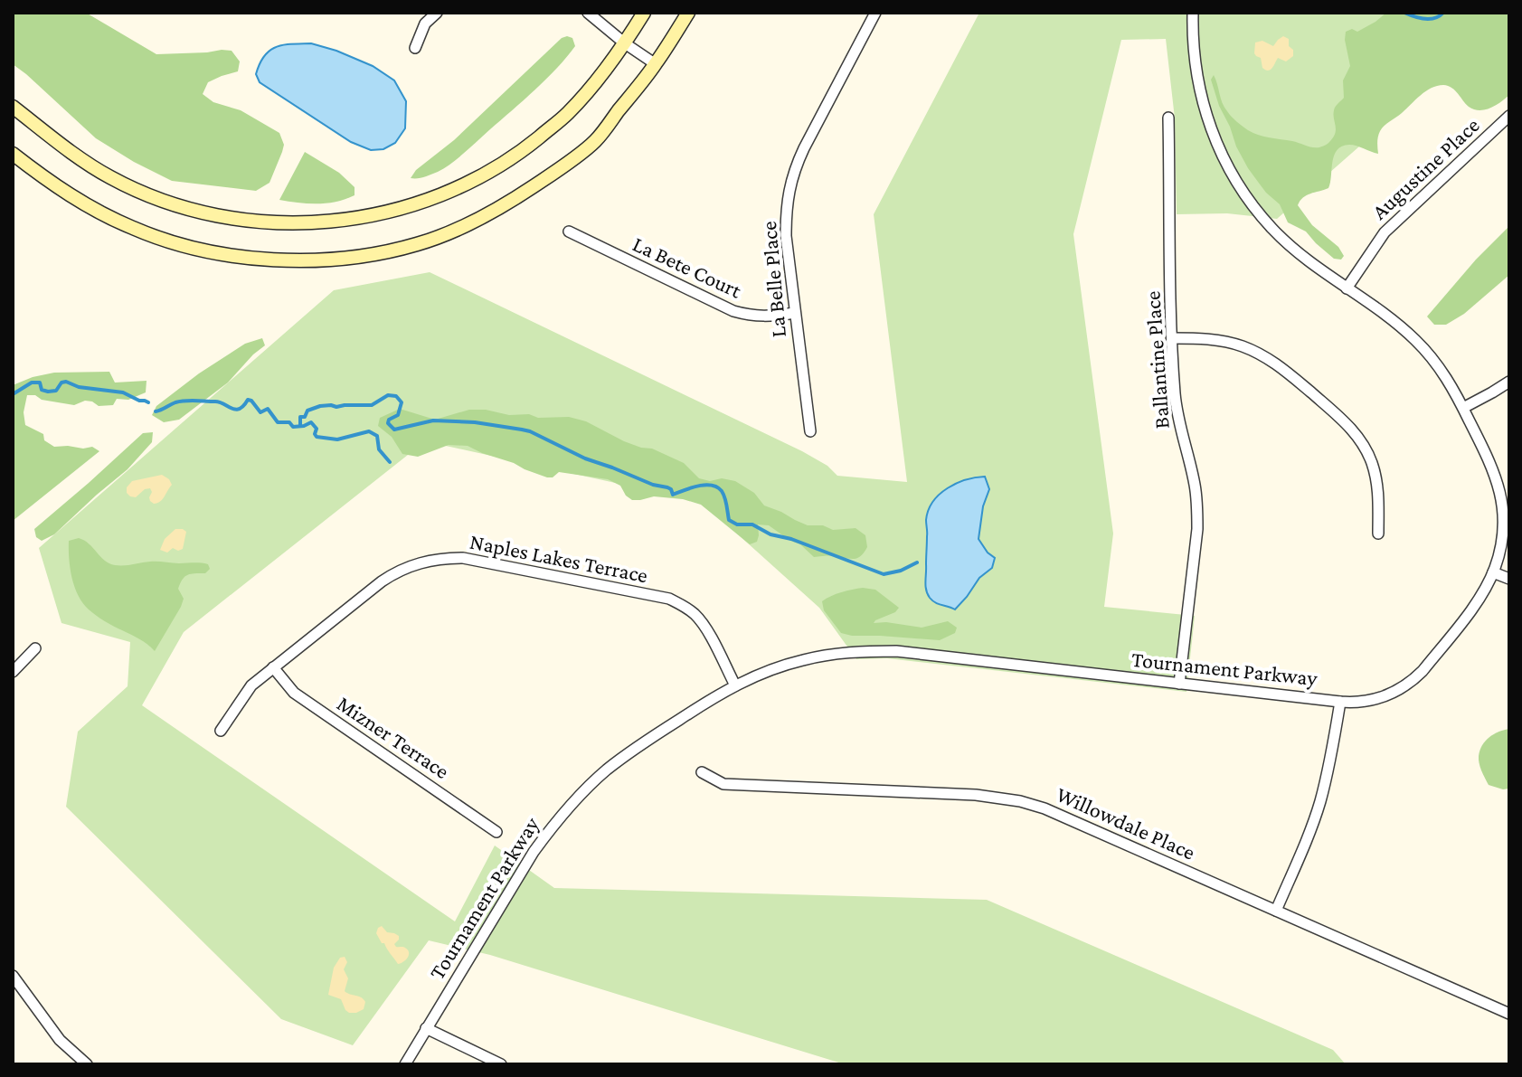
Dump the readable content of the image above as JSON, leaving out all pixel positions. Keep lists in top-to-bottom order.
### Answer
{
  "streets": {
    "street": [
      "Augustine Place",
      "La Bete Court",
      "La Belle Place",
      "Ballantine Place",
      "Naples Lakes Terrace",
      "Tournament Parkway",
      "Mizner Terrace",
      "Willowdale Place"
    ]
  },
  "crossings": [
    ["Augustine Place", "Tournament Parkway"],
    ["La Bete Court", "La Belle Place"],
    ["Ballantine Place", "Tournament Parkway"],
    ["Naples Lakes Terrace", "Tournament Parkway"],
    ["Naples Lakes Terrace", "Mizner Terrace"]
  ]
}
